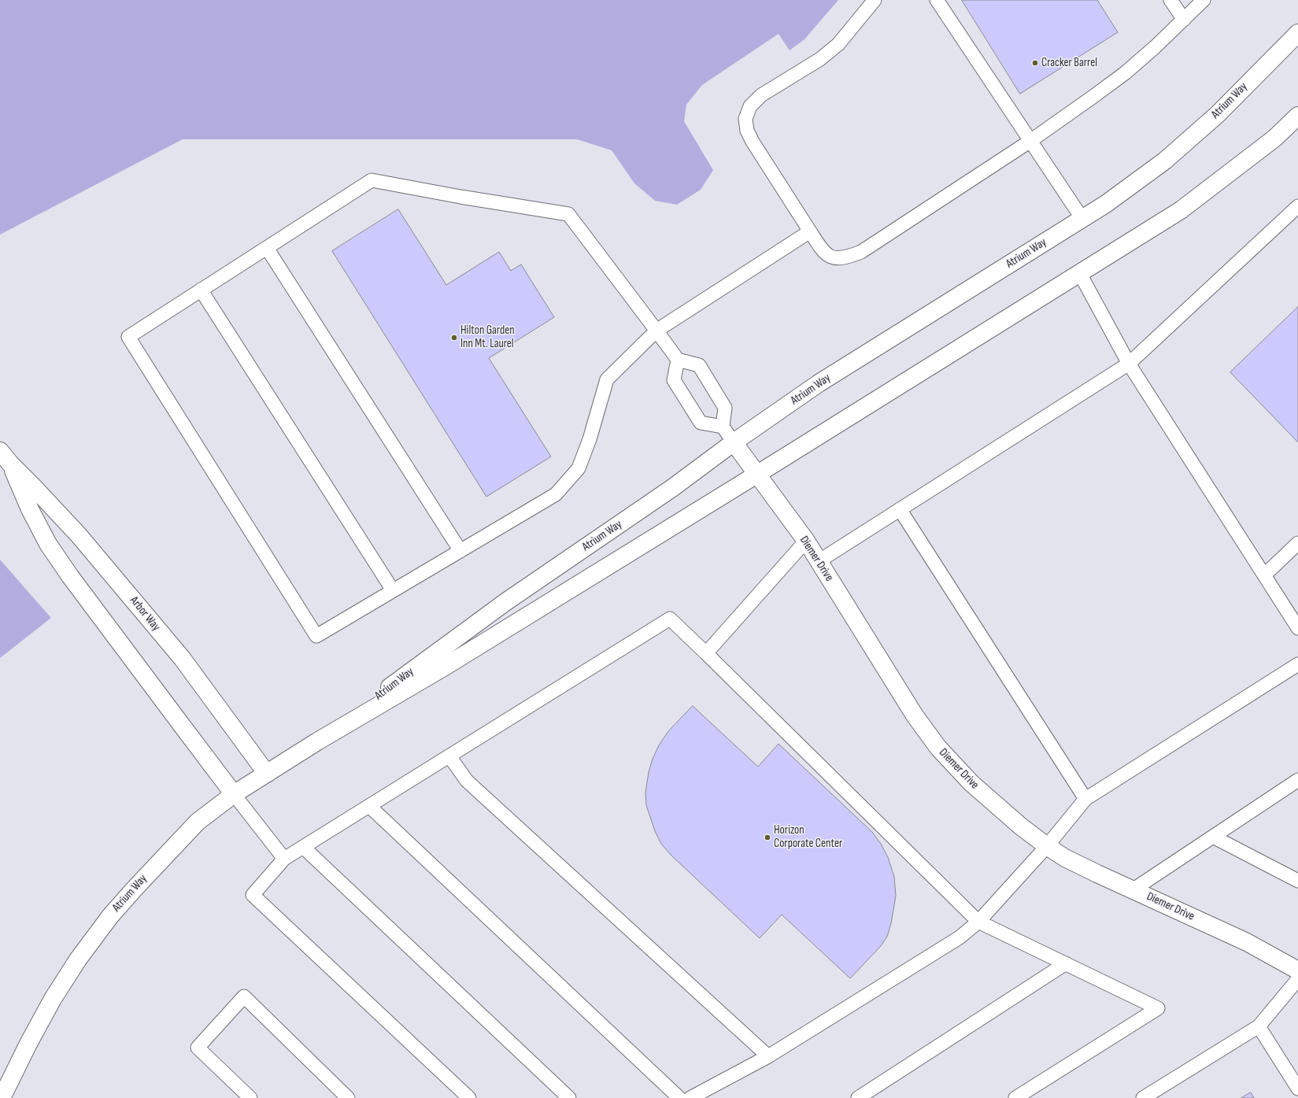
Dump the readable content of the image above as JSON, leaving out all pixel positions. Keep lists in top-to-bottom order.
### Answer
{
  "streets": {
    "street": ["Atrium Way", "Diemer Drive", "Arbor Way"]
  },
  "crossings": [
    ["Atrium Way", "Diemer Drive"],
    ["Atrium Way", "Arbor Way"]
  ],
  "places": ["Cracker Barrel", "Hilton Garden Inn Mt. Laurel", "Horizon Corporate Center"]
}
